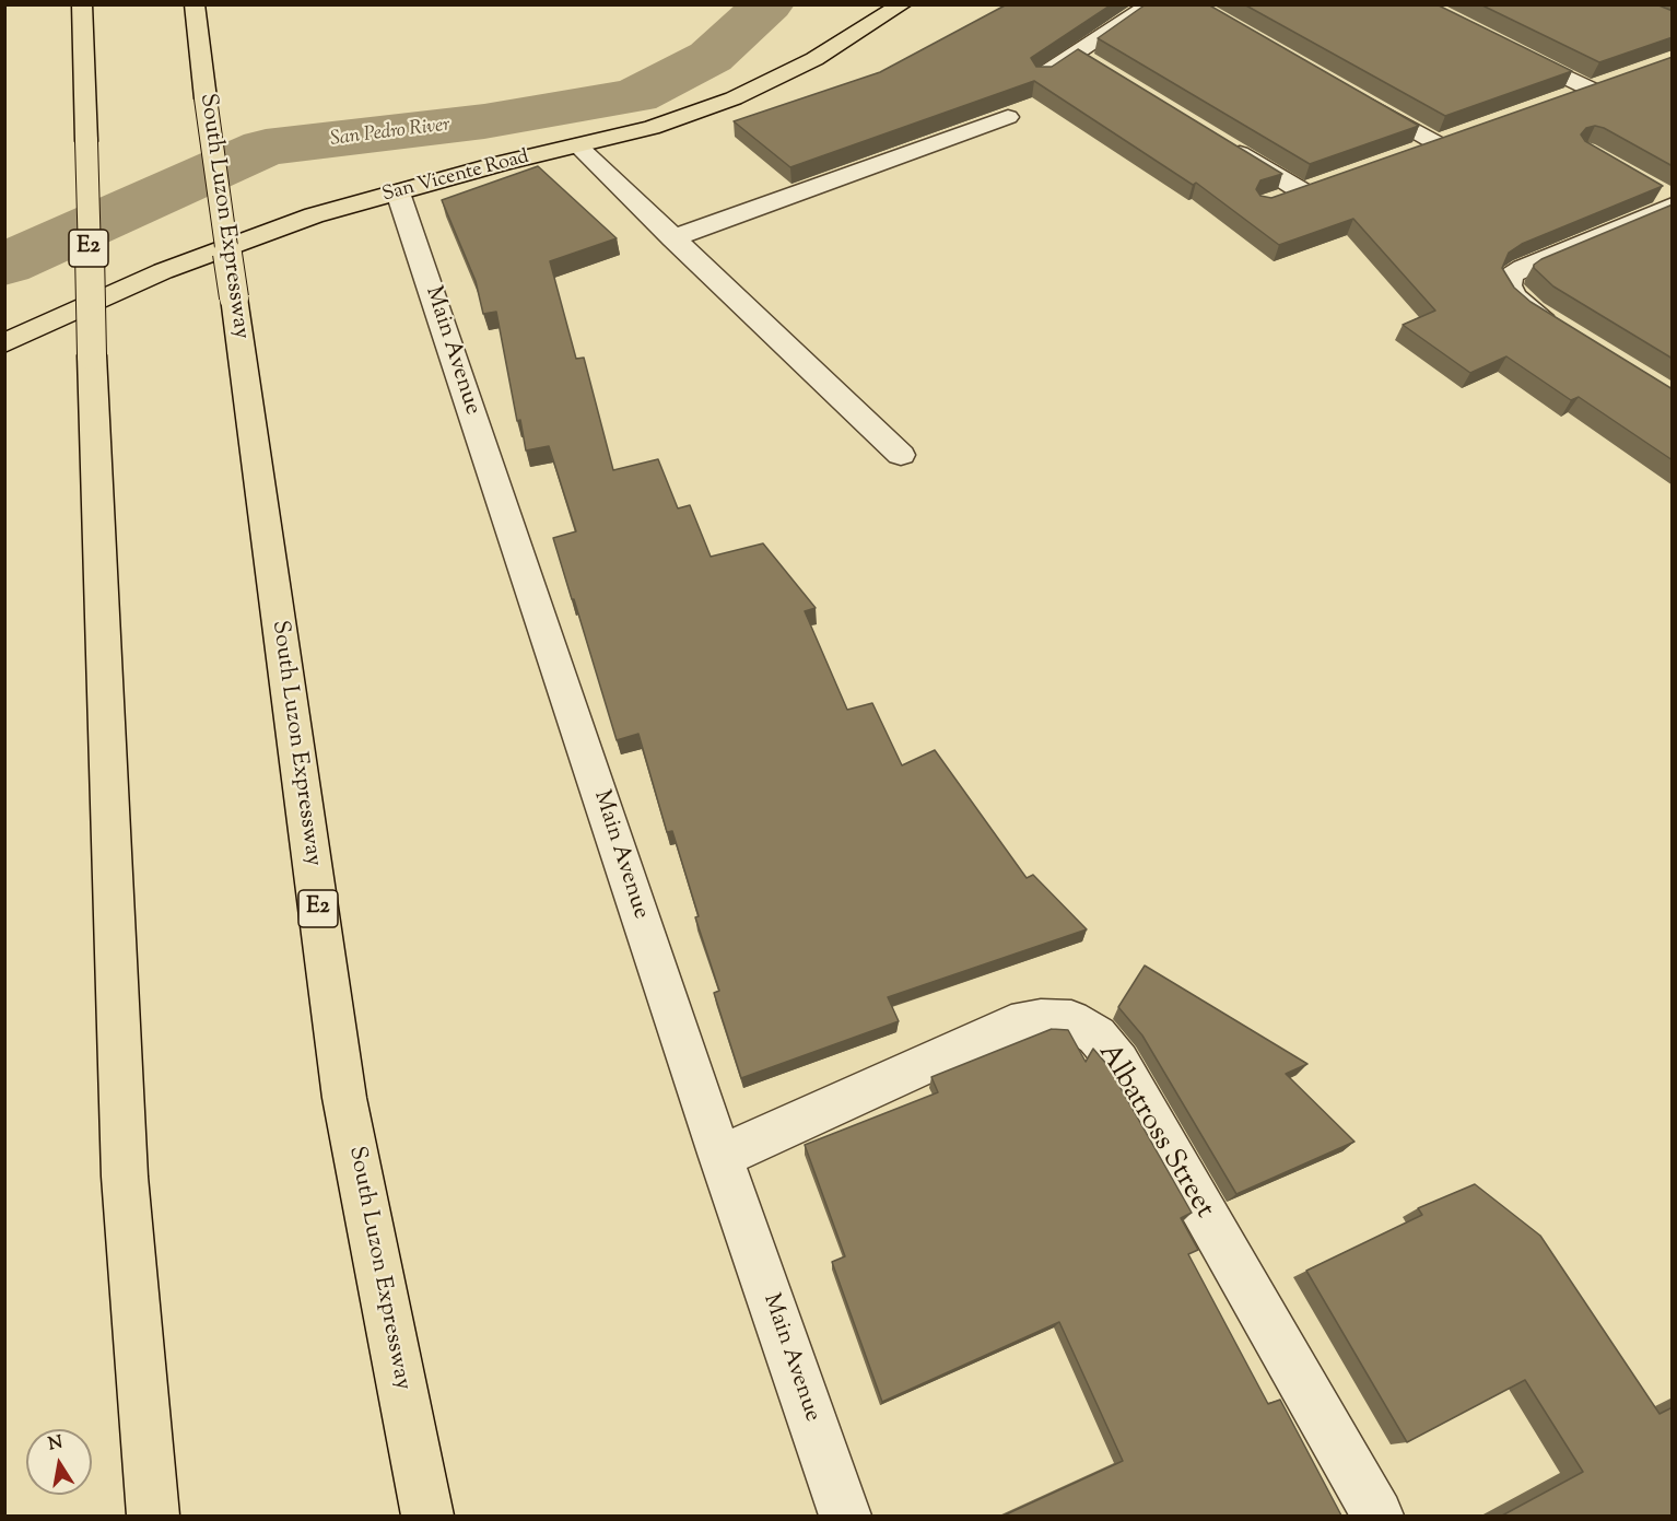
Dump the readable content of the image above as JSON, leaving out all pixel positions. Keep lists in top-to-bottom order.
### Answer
{
  "streets": {
    "main road": ["San Vicente Road", "South Luzon Expressway", "E2"],
    "street": ["Main Avenue", "Albatross Street"]
  },
  "crossings": [
    ["San Vicente Road", "Main Avenue"],
    ["Main Avenue", "Albatross Street"]
  ],
  "water": ["San Pedro River"],
  "north": "top"
}
